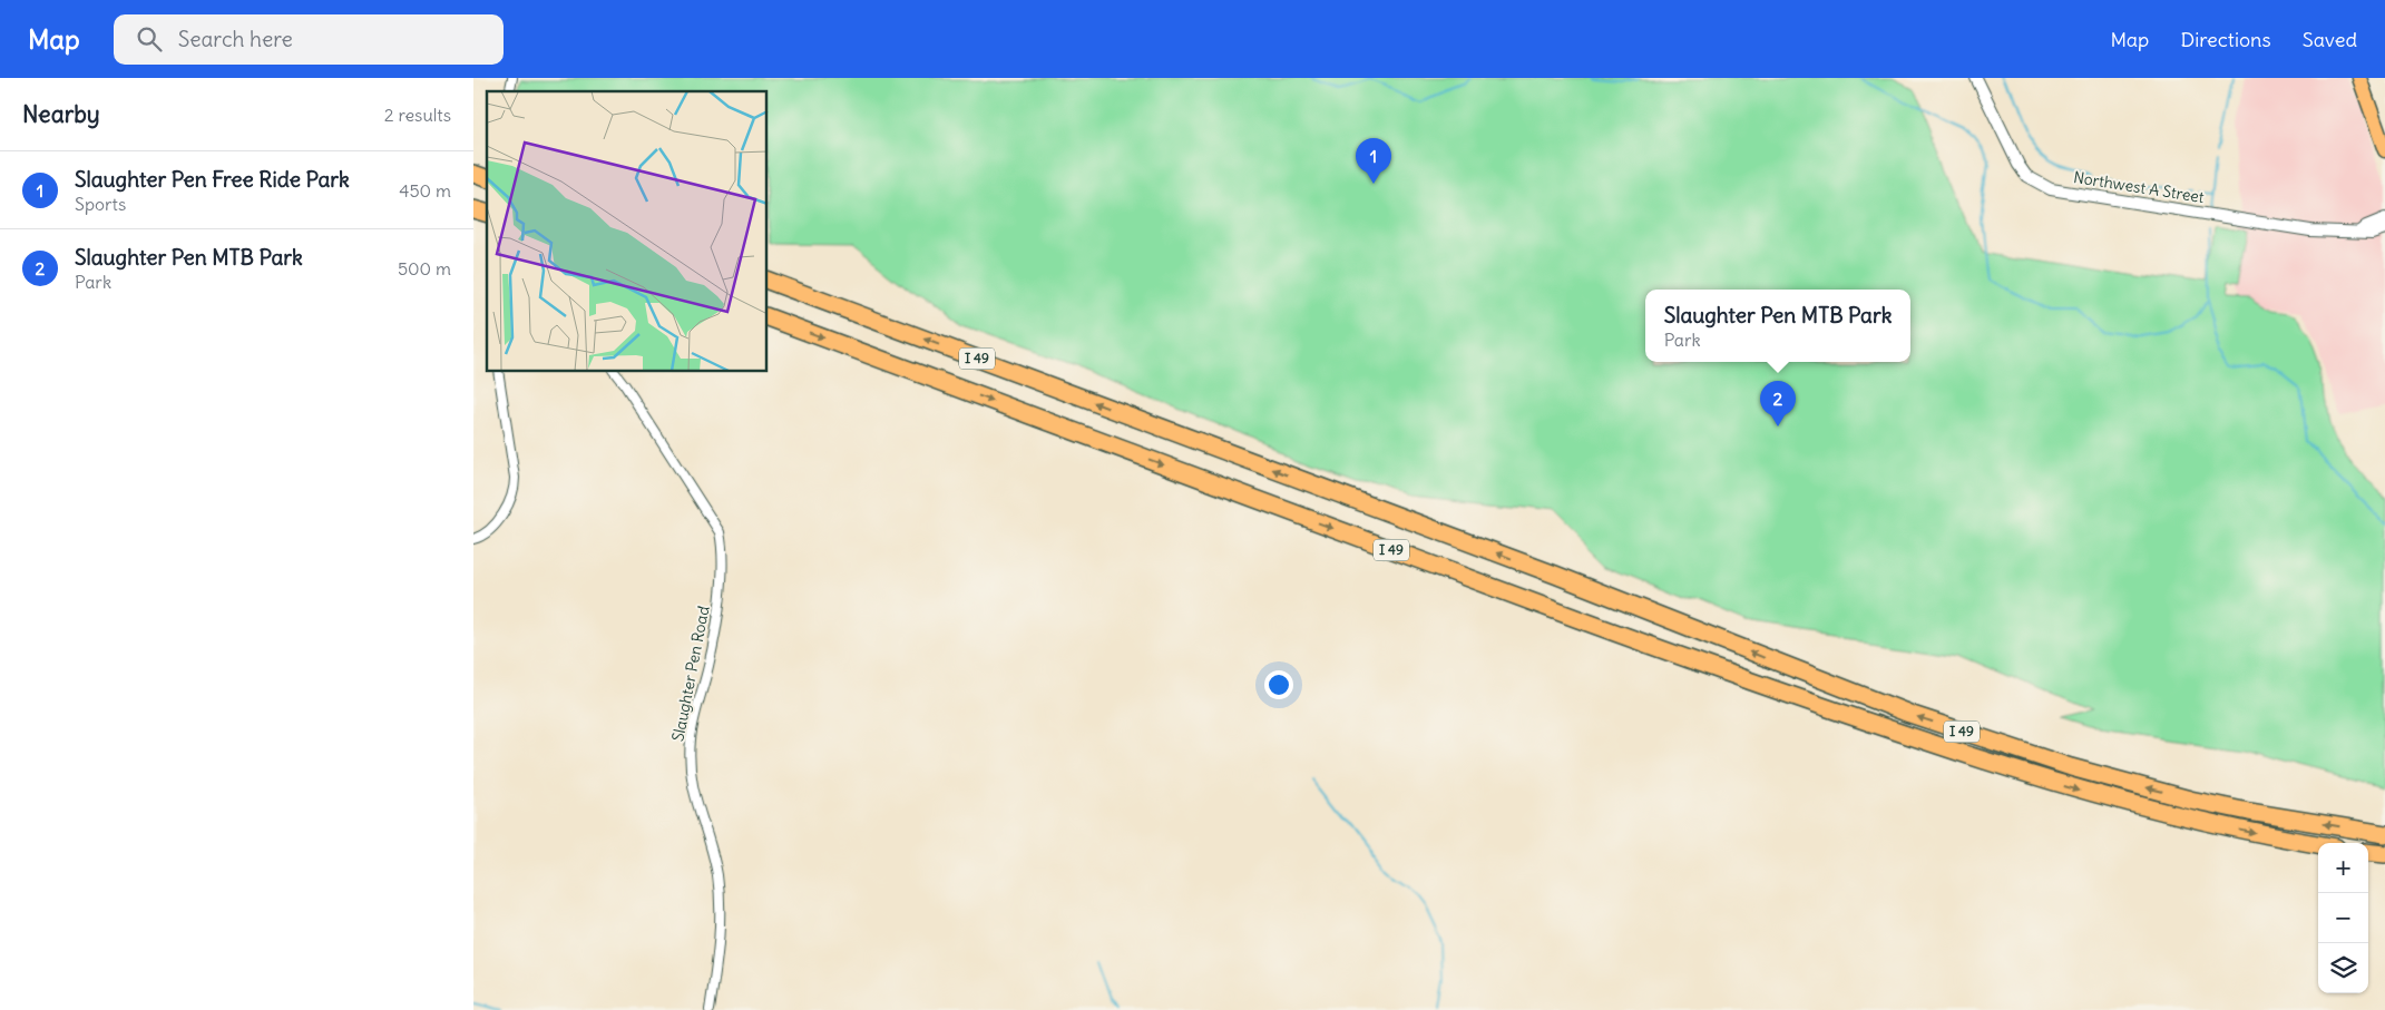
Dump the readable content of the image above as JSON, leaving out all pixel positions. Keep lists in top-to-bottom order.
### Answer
{
  "streets": {
    "highway": ["I 49"],
    "street": ["Northwest A Street", "Slaughter Pen Road"]
  },
  "page": {
    "header": "Map",
    "search": "Search here",
    "nav": ["Map", "Directions", "Saved"],
    "heading": ["Nearby", "2 results"],
    "pins": ["1", "2"],
    "list": [
      {
        "mark": "1",
        "name": "Slaughter Pen Free Ride Park",
        "note": "Sports",
        "value": "450 m"
      },
      {
        "mark": "2",
        "name": "Slaughter Pen MTB Park",
        "note": "Park",
        "value": "500 m"
      }
    ],
    "popup": ["Slaughter Pen MTB Park", "Park"],
    "map_buttons": ["+", "−"]
  }
}
